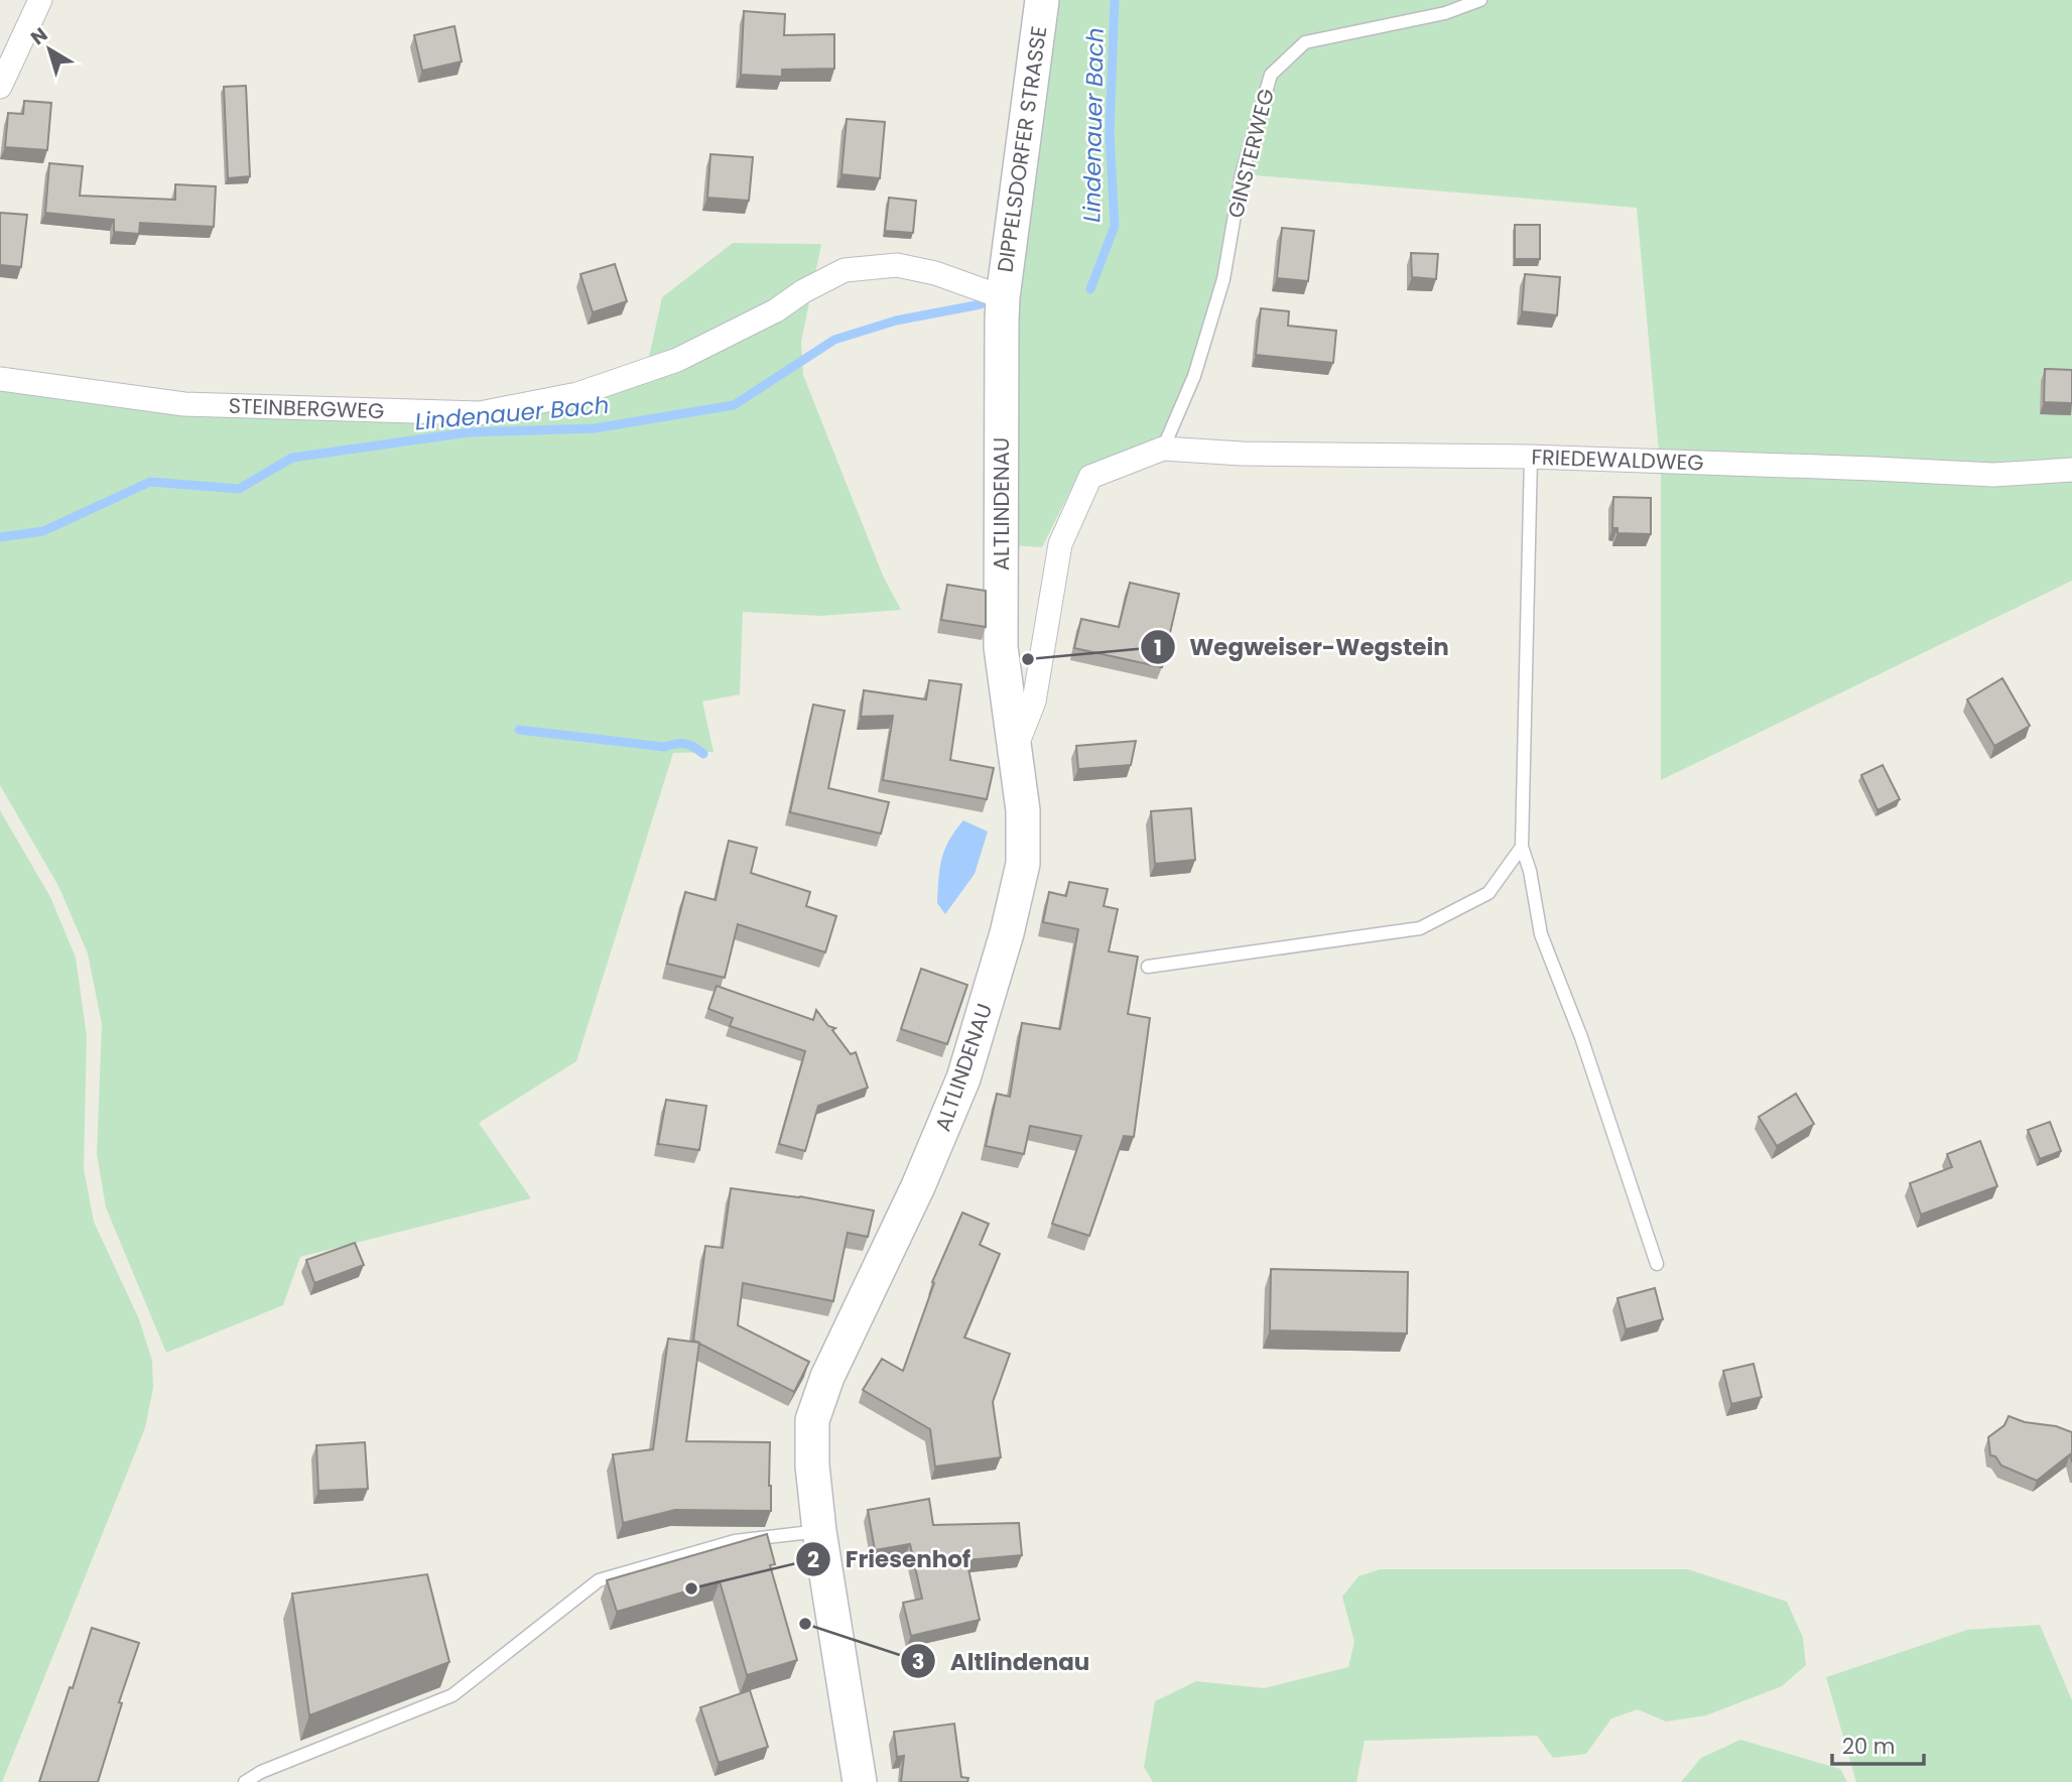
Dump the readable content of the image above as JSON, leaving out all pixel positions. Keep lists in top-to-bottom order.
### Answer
{
  "streets": {
    "street": [
      "DIPPELSDORFER STRASSE",
      "STEINBERGWEG",
      "FRIEDEWALDWEG",
      "ALTLINDENAU"
    ],
    "lane": ["GINSTERWEG"]
  },
  "crossings": [
    ["DIPPELSDORFER STRASSE", "STEINBERGWEG"],
    ["DIPPELSDORFER STRASSE", "ALTLINDENAU"],
    ["GINSTERWEG", "FRIEDEWALDWEG"],
    ["GINSTERWEG", "ALTLINDENAU"],
    ["STEINBERGWEG", "ALTLINDENAU"],
    ["FRIEDEWALDWEG", "ALTLINDENAU"]
  ],
  "water": ["Lindenauer Bach"],
  "places": ["Wegweiser-Wegstein", "Friesenhof", "Altlindenau"],
  "scale_bar": "20 m",
  "north": "top left"
}
